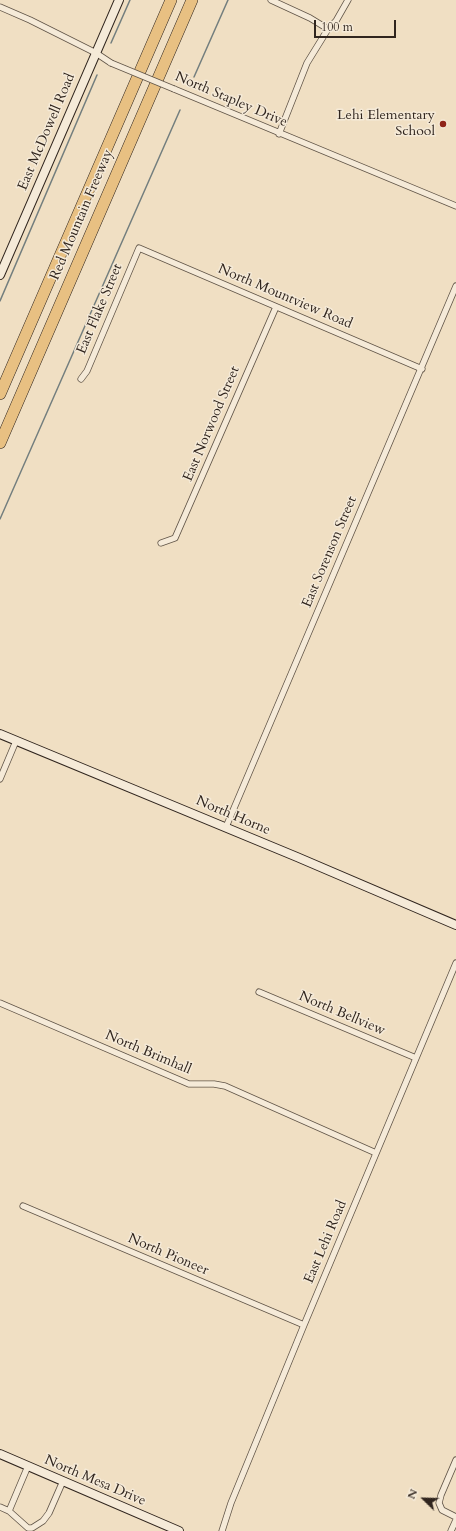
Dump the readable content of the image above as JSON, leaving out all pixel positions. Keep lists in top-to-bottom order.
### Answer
{
  "streets": {
    "highway": ["Red Mountain Freeway"],
    "street": [
      "North Stapley Drive",
      "East McDowell Road",
      "North Mountview Road",
      "East Flake Street",
      "East Norwood Street",
      "East Sorenson Street",
      "North Horne",
      "North Bellview",
      "North Brimhall",
      "East Lehi Road",
      "North Pioneer",
      "North Mesa Drive"
    ]
  },
  "crossings": [
    ["North Stapley Drive", "East McDowell Road"],
    ["North Mountview Road", "East Flake Street"],
    ["North Mountview Road", "East Norwood Street"],
    ["North Mountview Road", "East Sorenson Street"],
    ["East Sorenson Street", "North Horne"],
    ["North Bellview", "East Lehi Road"],
    ["North Brimhall", "East Lehi Road"],
    ["East Lehi Road", "North Pioneer"]
  ],
  "places": ["Lehi Elementary School"],
  "scale_bar": "100 m",
  "north": "top left"
}
